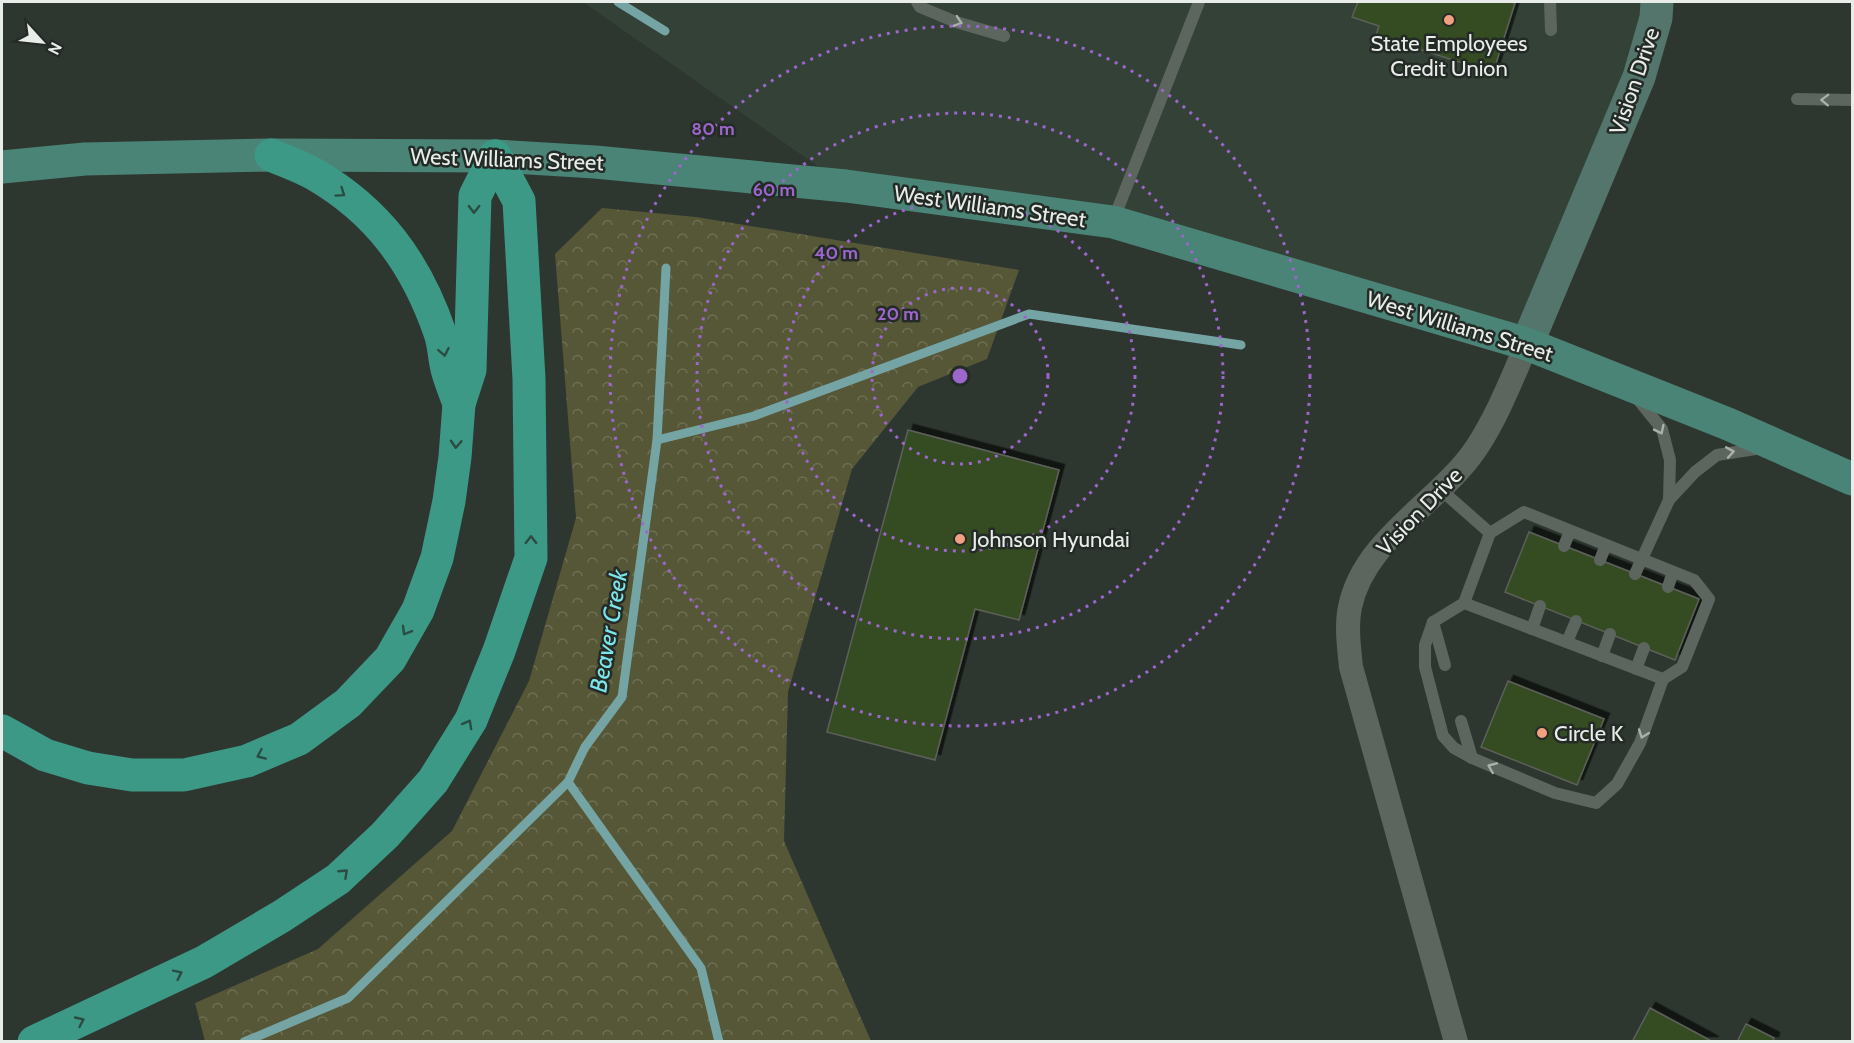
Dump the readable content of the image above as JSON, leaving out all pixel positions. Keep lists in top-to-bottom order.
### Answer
{
  "streets": {
    "main road": ["West Williams Street"],
    "street": ["Vision Drive"]
  },
  "crossings": [
    ["Vision Drive", "West Williams Street"]
  ],
  "water": ["Beaver Creek"],
  "places": ["State Employees Credit Union", "Johnson Hyundai", "Circle K"],
  "north": "bottom right",
  "rings": [
    "80 m",
    "60 m",
    "40 m",
    "20 m"
  ]
}
